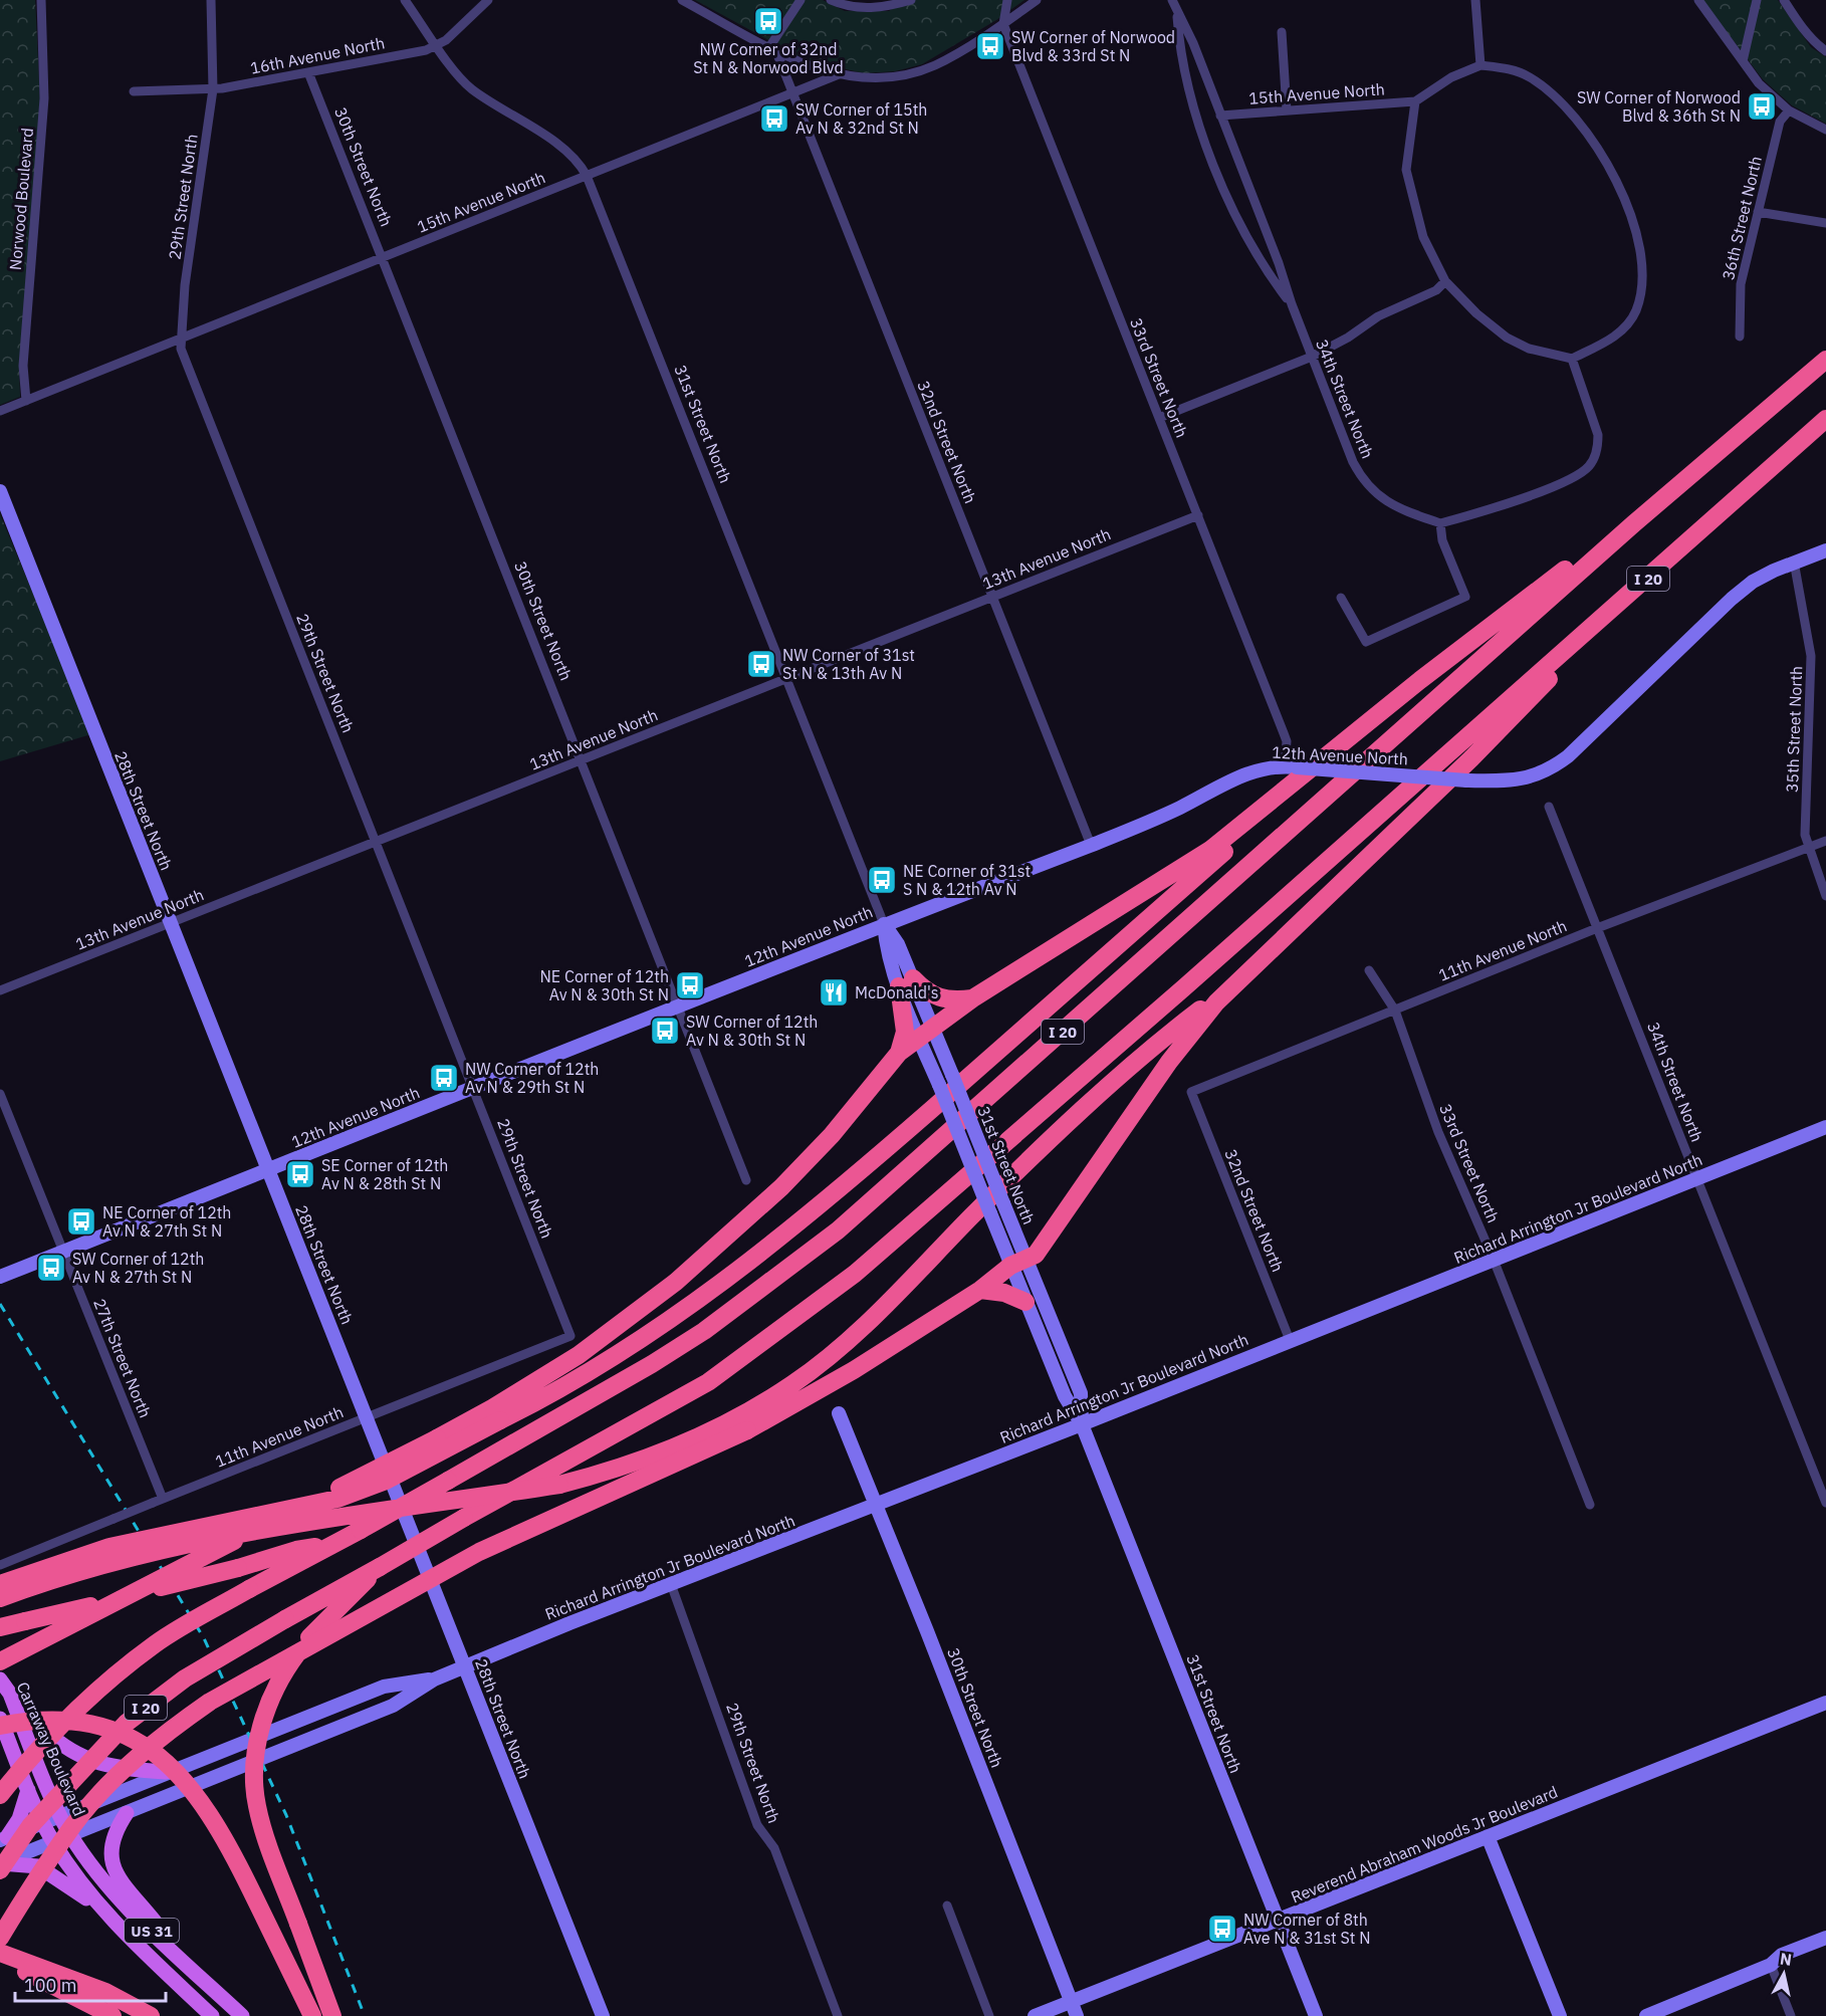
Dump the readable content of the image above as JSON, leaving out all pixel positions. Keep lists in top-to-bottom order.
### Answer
{
  "streets": {
    "highway": ["I 20"],
    "main road": ["Carraway Boulevard", "US 31"],
    "street": [
      "16th Avenue North",
      "15th Avenue North",
      "30th Street North",
      "29th Street North",
      "Norwood Boulevard",
      "36th Street North",
      "33rd Street North",
      "34th Street North",
      "31st Street North",
      "32nd Street North",
      "13th Avenue North",
      "35th Street North",
      "12th Avenue North",
      "28th Street North",
      "11th Avenue North",
      "Richard Arrington Jr Boulevard North",
      "27th Street North",
      "Reverend Abraham Woods Jr Boulevard"
    ]
  },
  "crossings": [
    ["16th Avenue North", "30th Street North"],
    ["16th Avenue North", "29th Street North"],
    ["16th Avenue North", "31st Street North"],
    ["15th Avenue North", "30th Street North"],
    ["15th Avenue North", "29th Street North"],
    ["15th Avenue North", "Norwood Boulevard"],
    ["15th Avenue North", "34th Street North"],
    ["15th Avenue North", "31st Street North"],
    ["15th Avenue North", "32nd Street North"],
    ["30th Street North", "13th Avenue North"],
    ["30th Street North", "12th Avenue North"],
    ["30th Street North", "Richard Arrington Jr Boulevard North"],
    ["30th Street North", "Reverend Abraham Woods Jr Boulevard"],
    ["29th Street North", "13th Avenue North"],
    ["29th Street North", "12th Avenue North"],
    ["29th Street North", "11th Avenue North"],
    ["29th Street North", "Richard Arrington Jr Boulevard North"],
    ["33rd Street North", "13th Avenue North"],
    ["33rd Street North", "12th Avenue North"],
    ["33rd Street North", "11th Avenue North"],
    ["33rd Street North", "Richard Arrington Jr Boulevard North"],
    ["34th Street North", "11th Avenue North"],
    ["34th Street North", "Richard Arrington Jr Boulevard North"],
    ["31st Street North", "13th Avenue North"],
    ["31st Street North", "12th Avenue North"],
    ["31st Street North", "Richard Arrington Jr Boulevard North"],
    ["31st Street North", "Reverend Abraham Woods Jr Boulevard"],
    ["32nd Street North", "13th Avenue North"],
    ["32nd Street North", "12th Avenue North"],
    ["32nd Street North", "11th Avenue North"],
    ["32nd Street North", "Richard Arrington Jr Boulevard North"],
    ["13th Avenue North", "28th Street North"],
    ["35th Street North", "12th Avenue North"],
    ["35th Street North", "11th Avenue North"],
    ["12th Avenue North", "28th Street North"],
    ["12th Avenue North", "27th Street North"],
    ["28th Street North", "11th Avenue North"],
    ["28th Street North", "Richard Arrington Jr Boulevard North"],
    ["11th Avenue North", "27th Street North"],
    ["Richard Arrington Jr Boulevard North", "Carraway Boulevard"]
  ],
  "places": {
    "bus stop": [
      "NW Corner of 32nd St N & Norwood Blvd",
      "SW Corner of Norwood Blvd & 33rd St N",
      "SW Corner of Norwood Blvd & 36th St N",
      "SW Corner of 15th Av N & 32nd St N",
      "NW Corner of 31st St N & 13th Av N",
      "NE Corner of 31st S N & 12th Av N",
      "NE Corner of 12th Av N & 30th St N",
      "SW Corner of 12th Av N & 30th St N",
      "NW Corner of 12th Av N & 29th St N",
      "SE Corner of 12th Av N & 28th St N",
      "NE Corner of 12th Av N & 27th St N",
      "SW Corner of 12th Av N & 27th St N",
      "NW Corner of 8th Ave N & 31st St N"
    ],
    "restaurant": ["McDonald's"]
  },
  "scale_bar": "100 m",
  "north": "top"
}
